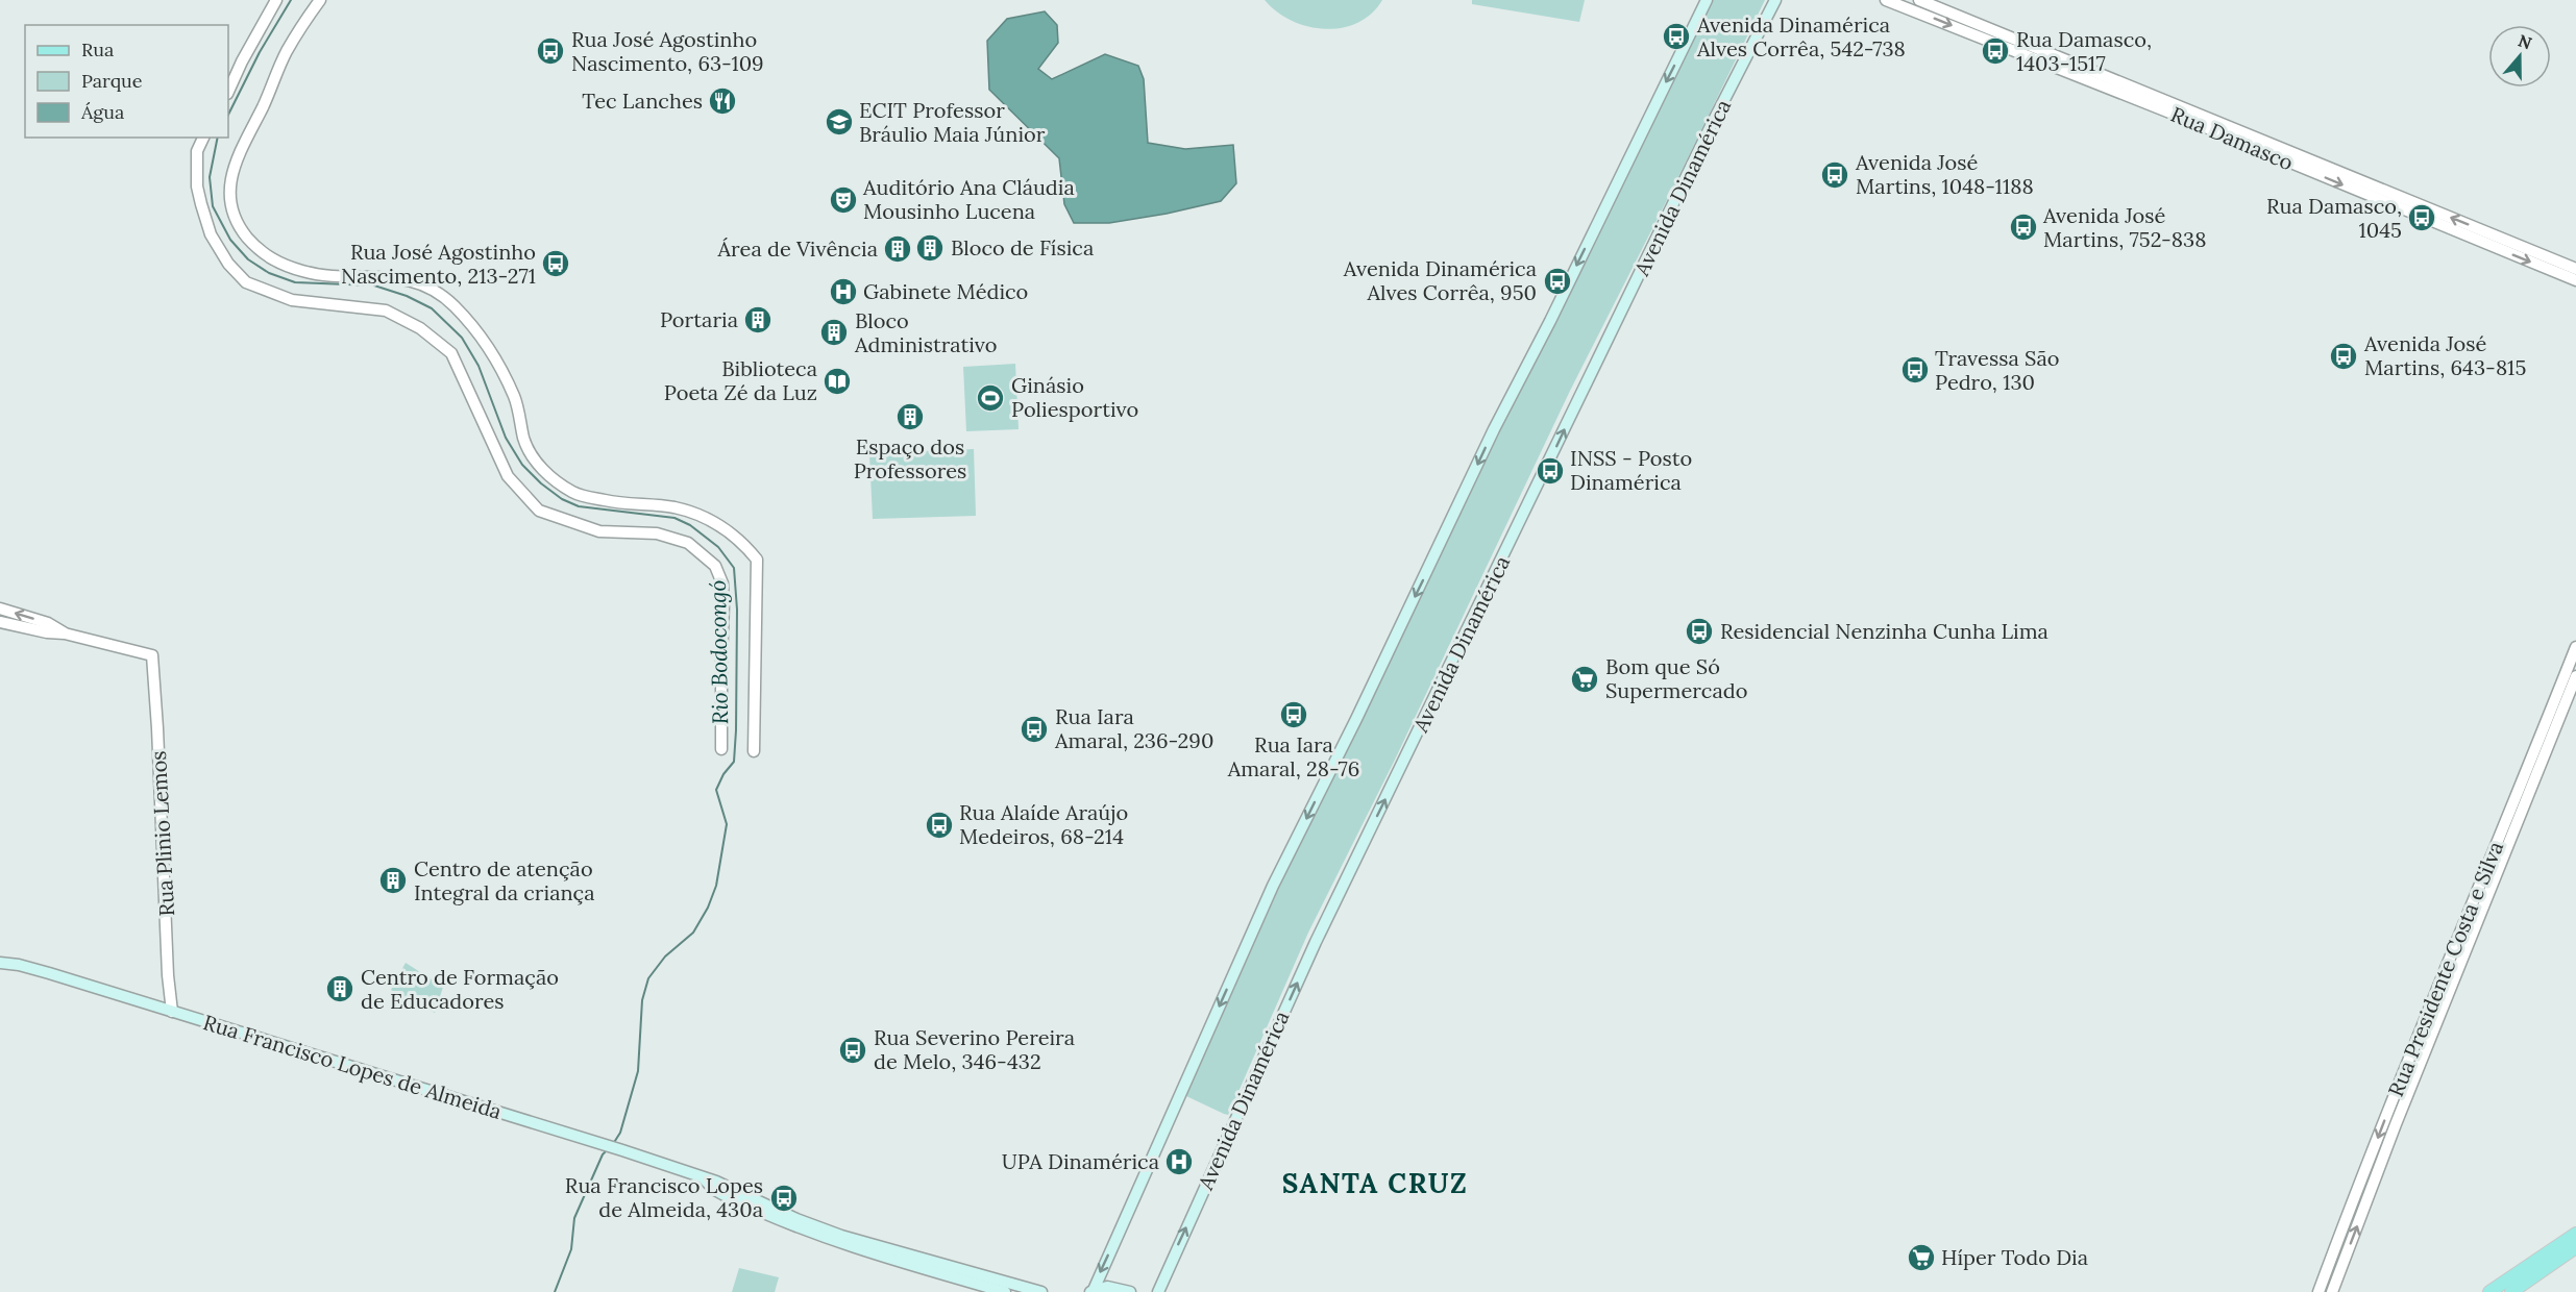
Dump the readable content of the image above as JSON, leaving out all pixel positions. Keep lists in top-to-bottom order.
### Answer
{
  "streets": {
    "main road": ["Avenida Dinamérica", "Rua Francisco Lopes de Almeida"],
    "street": ["Rua Damasco", "Rua Plinio Lemos", "Rua Presidente Costa e Silva"]
  },
  "crossings": [
    ["Rua Plinio Lemos", "Rua Francisco Lopes de Almeida"]
  ],
  "districts": ["SANTA CRUZ"],
  "water": ["Rio Bodocongó"],
  "places": {
    "bus stop": [
      "Avenida Dinamérica Alves Corrêa, 542-738",
      "Rua José Agostinho Nascimento, 63-109",
      "Rua Damasco, 1403-1517",
      "Avenida José Martins, 1048-1188",
      "Rua Damasco, 1045",
      "Avenida José Martins, 752-838",
      "Rua José Agostinho Nascimento, 213-271",
      "Avenida Dinamérica Alves Corrêa, 950",
      "Avenida José Martins, 643-815",
      "Travessa São Pedro, 130",
      "INSS - Posto Dinamérica",
      "Residencial Nenzinha Cunha Lima",
      "Rua Iara Amaral, 28-76",
      "Rua Iara Amaral, 236-290",
      "Rua Alaíde Araújo Medeiros, 68-214",
      "Rua Severino Pereira de Melo, 346-432",
      "Rua Francisco Lopes de Almeida, 430a"
    ],
    "restaurant": ["Tec Lanches"],
    "school or university": ["ECIT Professor Bráulio Maia Júnior"],
    "theatre": ["Auditório Ana Cláudia Mousinho Lucena"],
    "building": [
      "Bloco de Física",
      "Área de Vivência",
      "Portaria",
      "Bloco Administrativo",
      "Espaço dos Professores",
      "Centro de atenção Integral da criança",
      "Centro de Formação de Educadores"
    ],
    "hospital": ["Gabinete Médico", "UPA Dinamérica"],
    "library": ["Biblioteca Poeta Zé da Luz"],
    "sports": ["Ginásio Poliesportivo"],
    "supermarket": ["Bom que Só Supermercado", "Híper Todo Dia"]
  },
  "legend": ["Rua", "Parque", "Água"],
  "north": "top"
}
